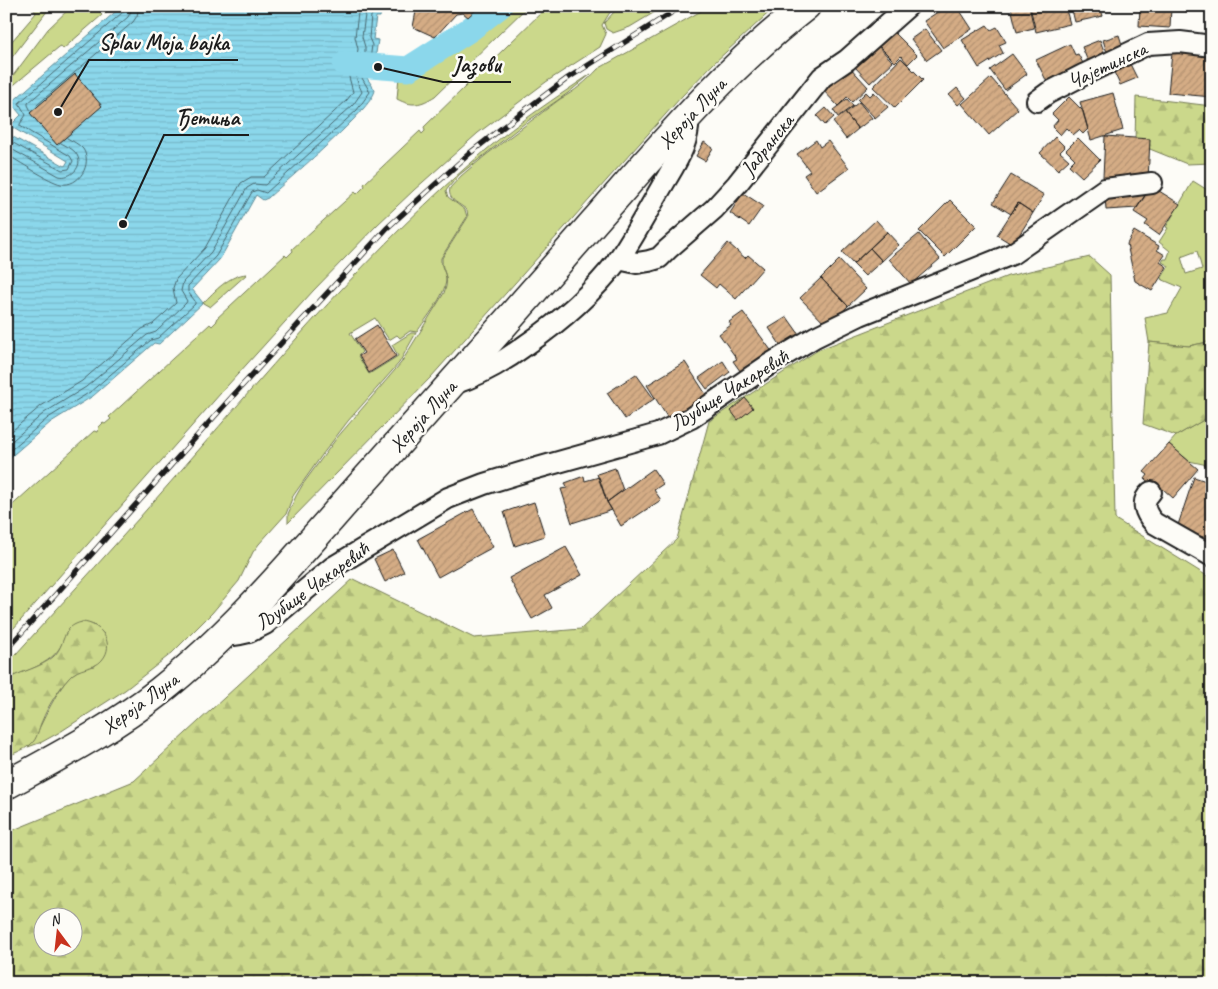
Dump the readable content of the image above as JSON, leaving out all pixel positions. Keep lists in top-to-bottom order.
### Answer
{
  "streets": {
    "main road": ["Хероја Луна"],
    "street": ["Чајетинска", "Јадранска", "Љубице Чакаревић"]
  },
  "crossings": [
    ["Хероја Луна", "Љубице Чакаревић"]
  ],
  "places": ["Јазови", "Splav Moja bajka", "Ђетиња"],
  "north": "top"
}
